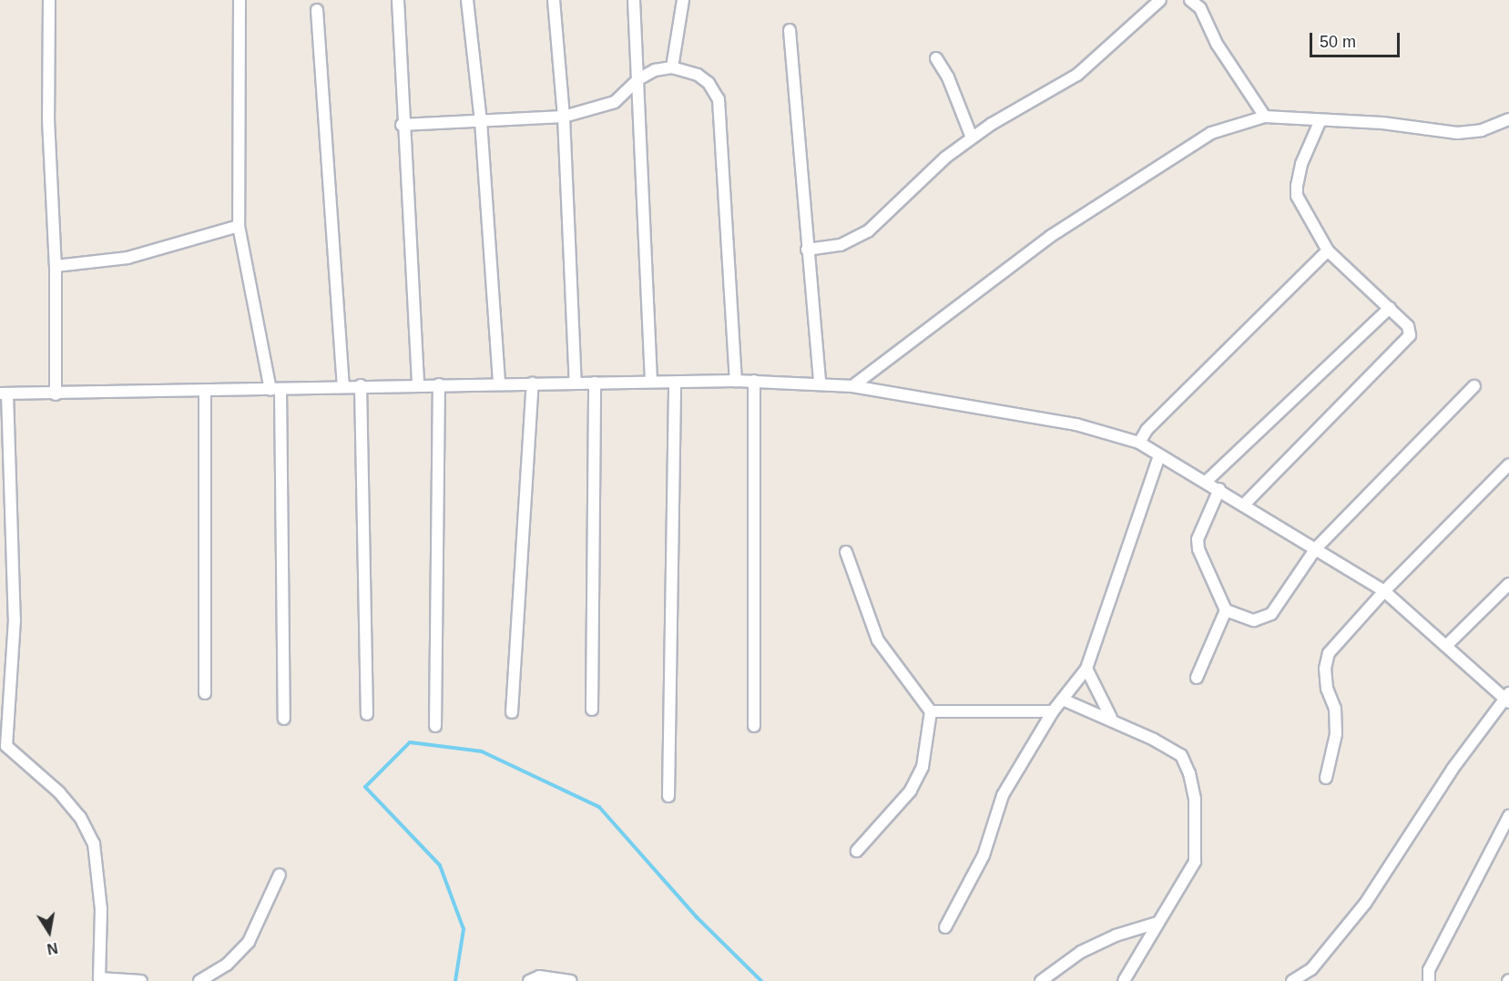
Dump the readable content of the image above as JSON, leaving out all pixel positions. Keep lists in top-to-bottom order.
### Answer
{
  "scale_bar": "50 m",
  "north": "bottom"
}
